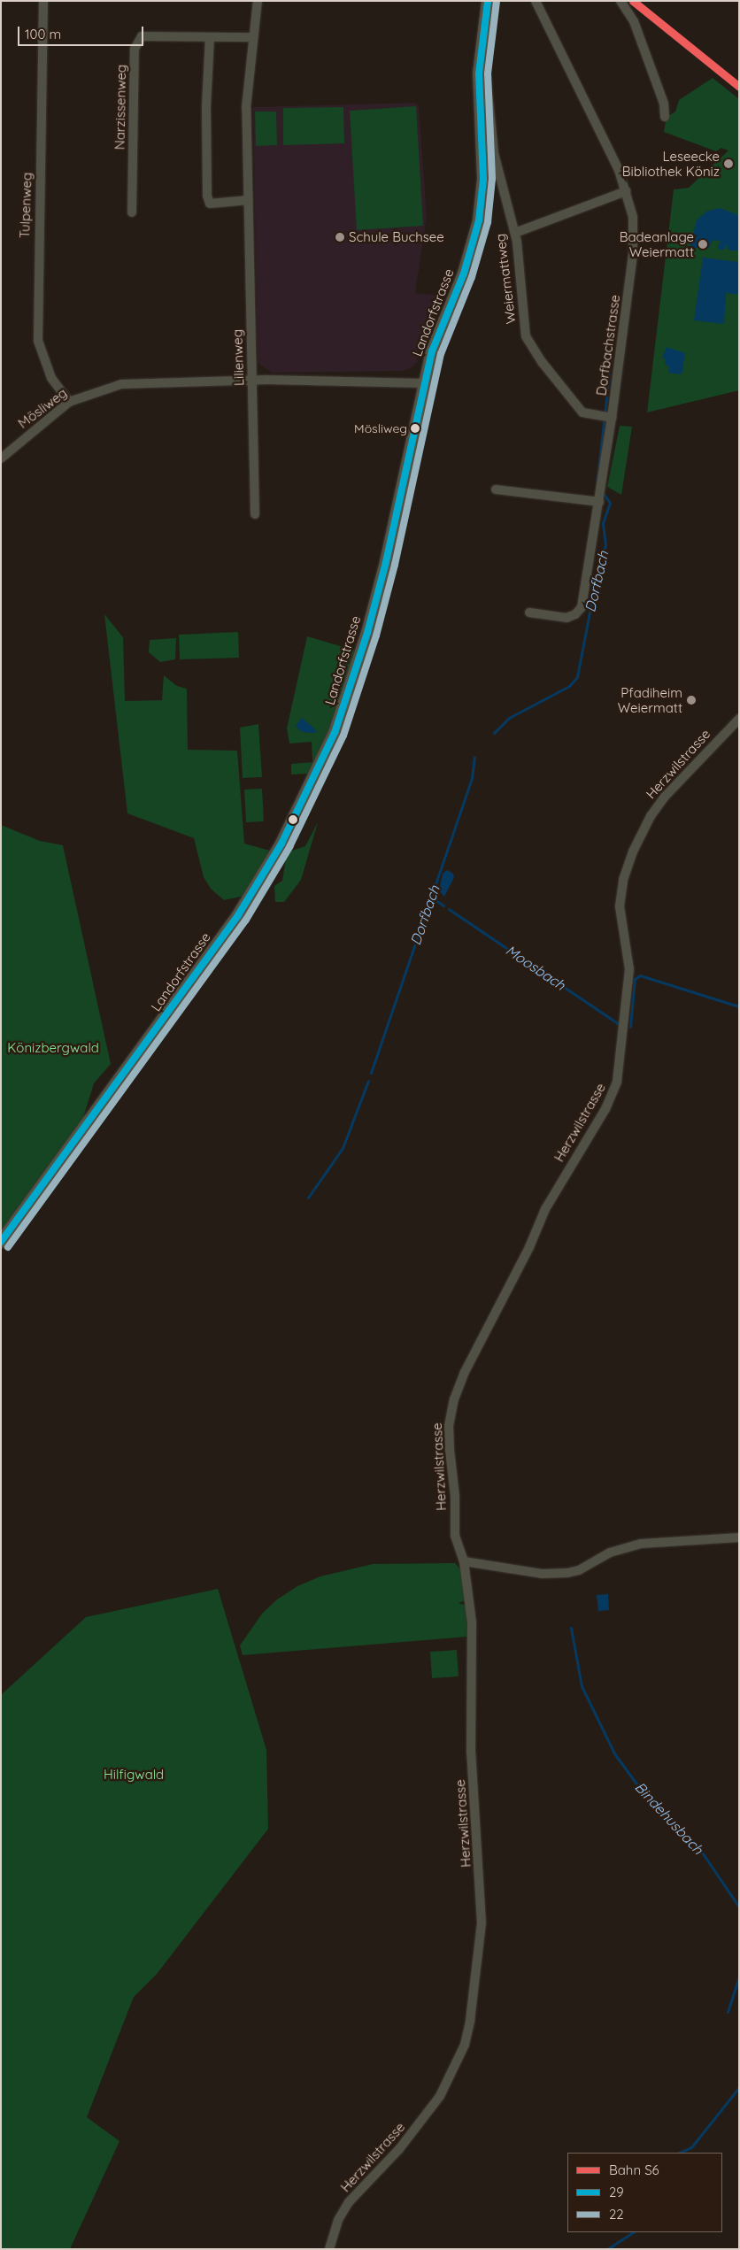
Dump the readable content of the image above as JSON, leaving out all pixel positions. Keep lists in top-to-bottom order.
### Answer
{
  "streets": {
    "street": [
      "Narzissenweg",
      "Tulpenweg",
      "Weiermattweg",
      "Landorfstrasse",
      "Dorfbachstrasse",
      "Lilienweg",
      "Mösliweg",
      "Herzwilstrasse"
    ]
  },
  "crossings": [
    ["Narzissenweg", "Lilienweg"],
    ["Tulpenweg", "Mösliweg"],
    ["Weiermattweg", "Landorfstrasse"],
    ["Weiermattweg", "Dorfbachstrasse"],
    ["Landorfstrasse", "Mösliweg"],
    ["Lilienweg", "Mösliweg"]
  ],
  "water": ["Dorfbach", "Moosbach", "Bindehusbach"],
  "parks": ["Könizbergwald", "Hilfigwald"],
  "places": [
    "Leseecke Bibliothek Köniz",
    "Schule Buchsee",
    "Badeanlage Weiermatt",
    "Mösliweg",
    "Pfadiheim Weiermatt"
  ],
  "lines": ["rail line S6", "transit line 29", "transit line 22"],
  "legend": ["Bahn S6", "29", "22"],
  "scale_bar": "100 m"
}
